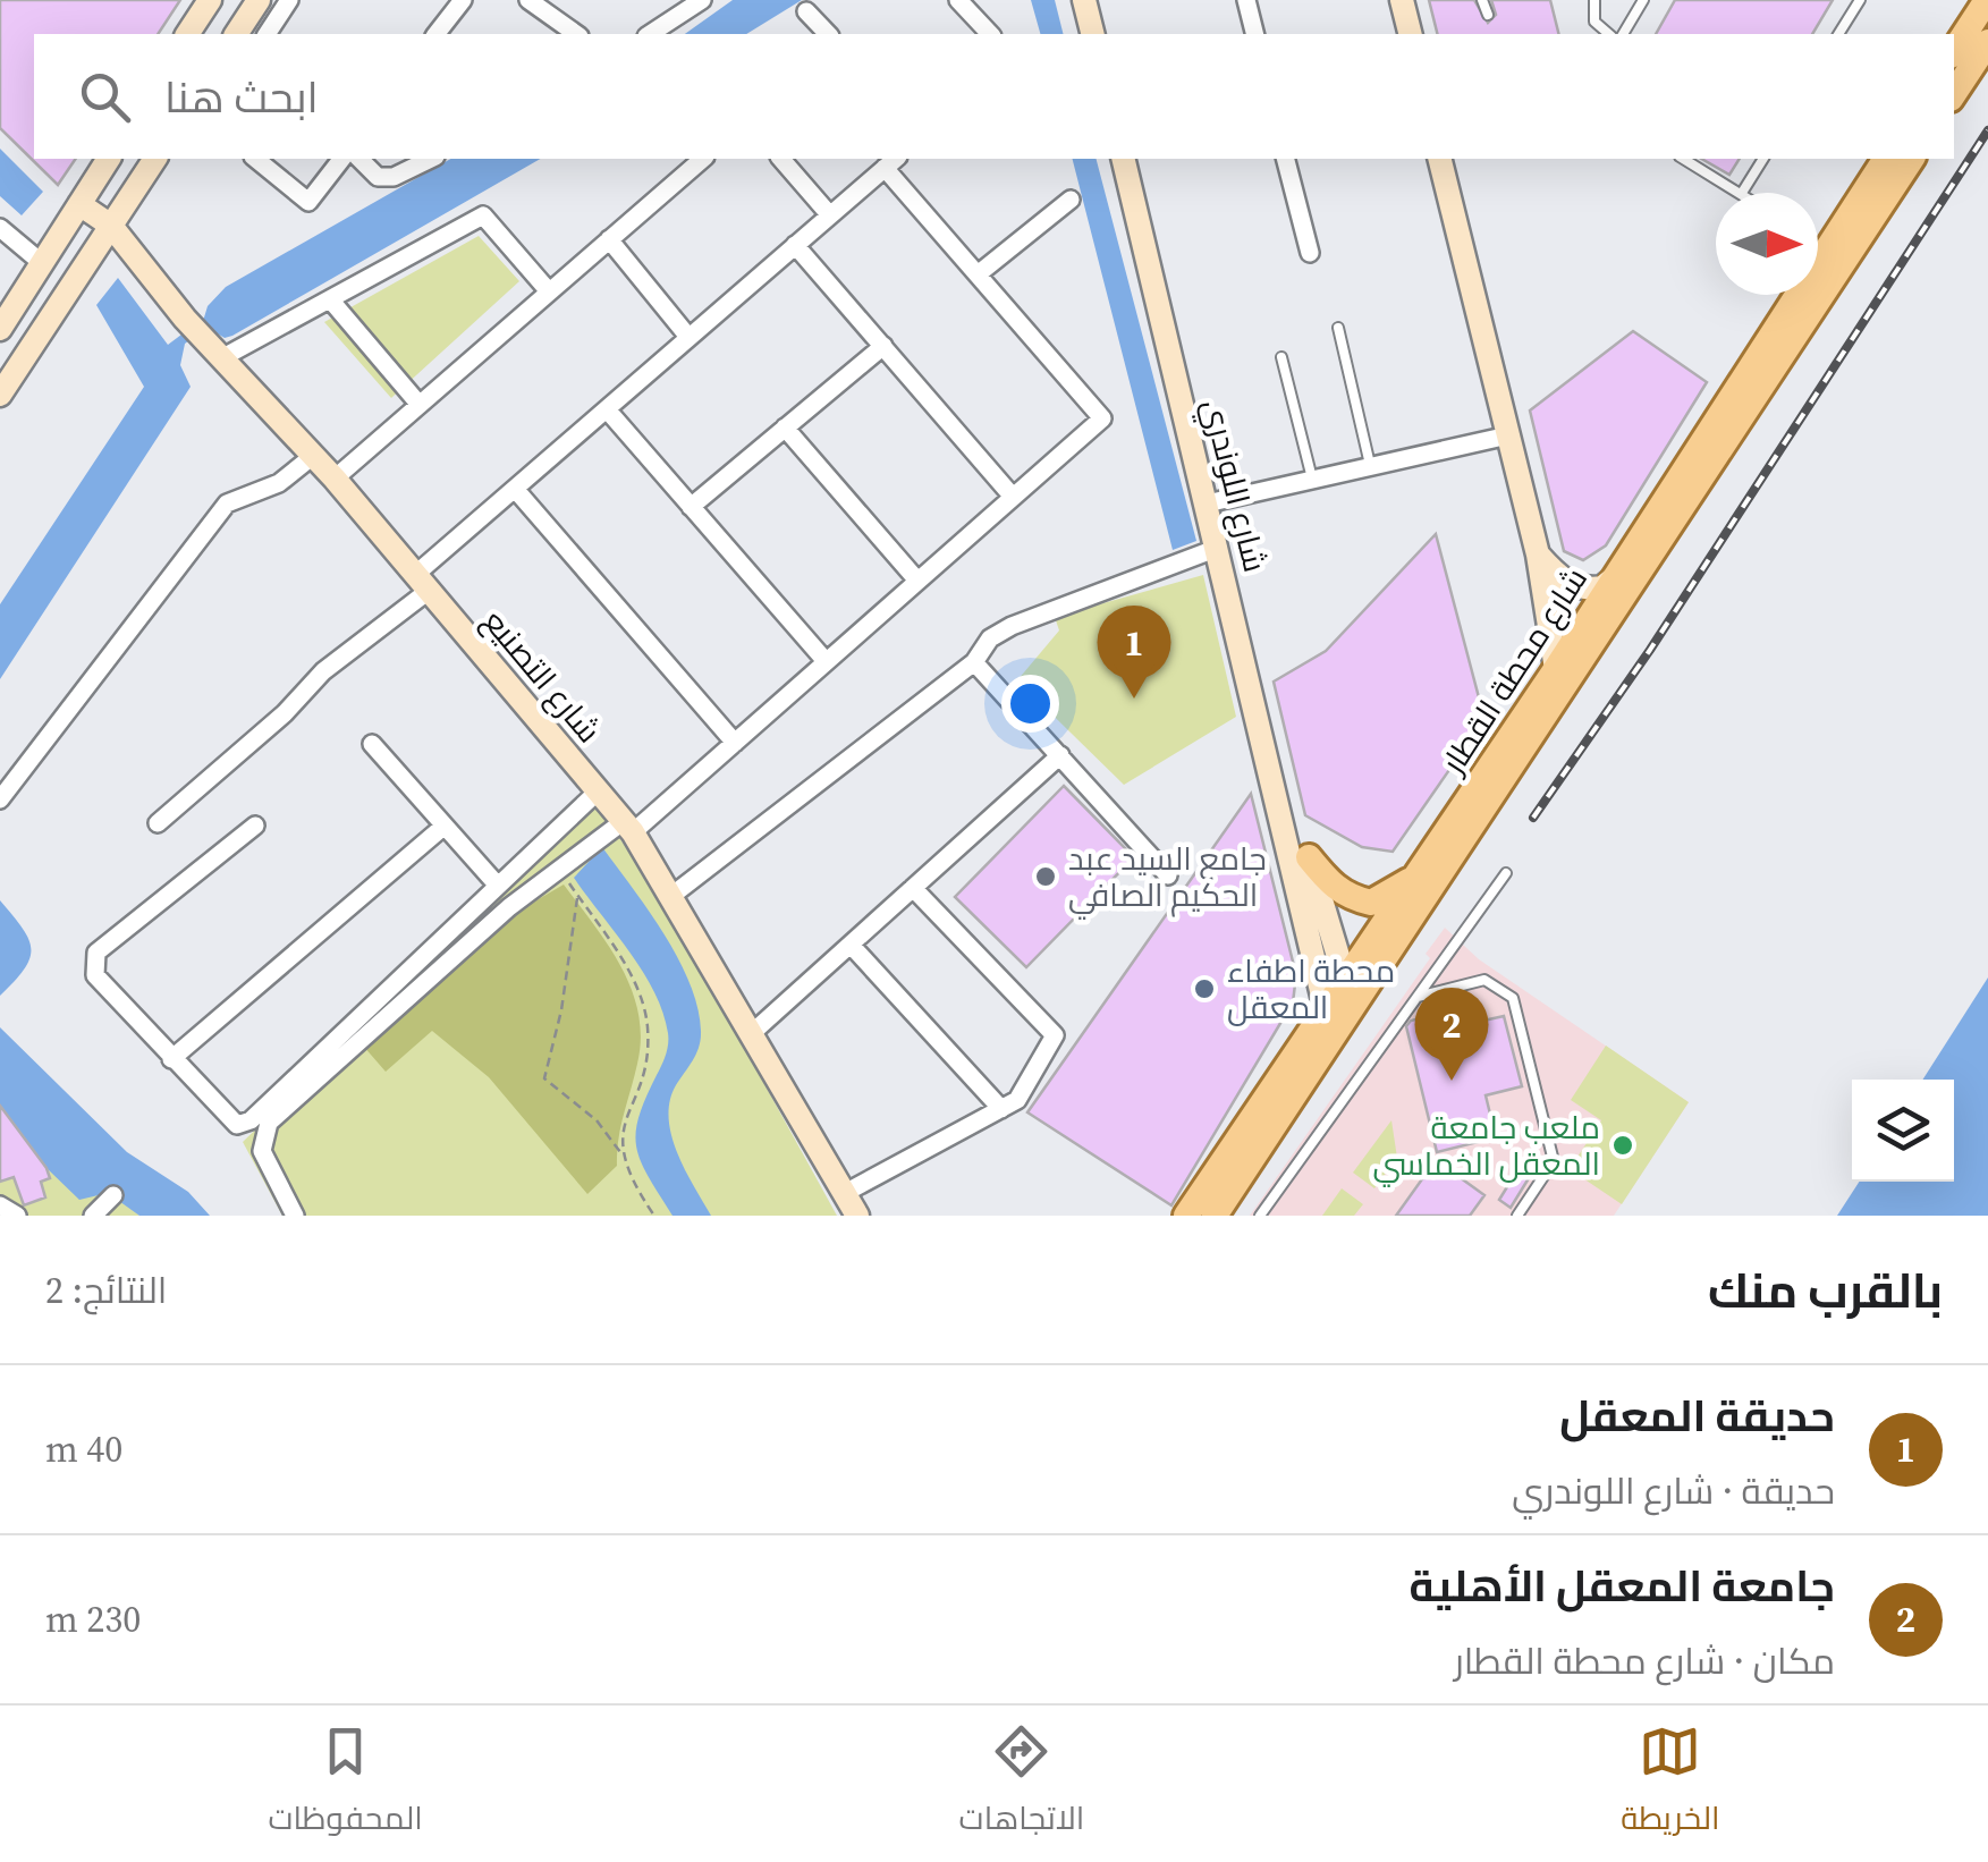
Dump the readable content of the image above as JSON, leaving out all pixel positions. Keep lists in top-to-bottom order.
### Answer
{
  "streets": {
    "main road": ["شارع محطة القطار"],
    "street": ["شارع اللوندري", "شارع التصنيع"]
  },
  "crossings": [
    ["شارع اللوندري", "شارع محطة القطار"]
  ],
  "places": ["جامع السيد عبد الحكيم الصافي", "محطة اطفاء المعقل", "ملعب جامعة المعقل الخماسي"],
  "north": "right",
  "page": {
    "search": "ابحث هنا",
    "pins": ["1", "2"],
    "heading": ["بالقرب منك", "النتائج: 2"],
    "list": [
      {
        "mark": "1",
        "name": "حديقة المعقل",
        "note": "حديقة · شارع اللوندري",
        "value": "40 m"
      },
      {
        "mark": "2",
        "name": "جامعة المعقل الأهلية",
        "note": "مكان · شارع محطة القطار",
        "value": "230 m"
      }
    ],
    "nav": ["الخريطة", "الاتجاهات", "المحفوظات"]
  }
}
